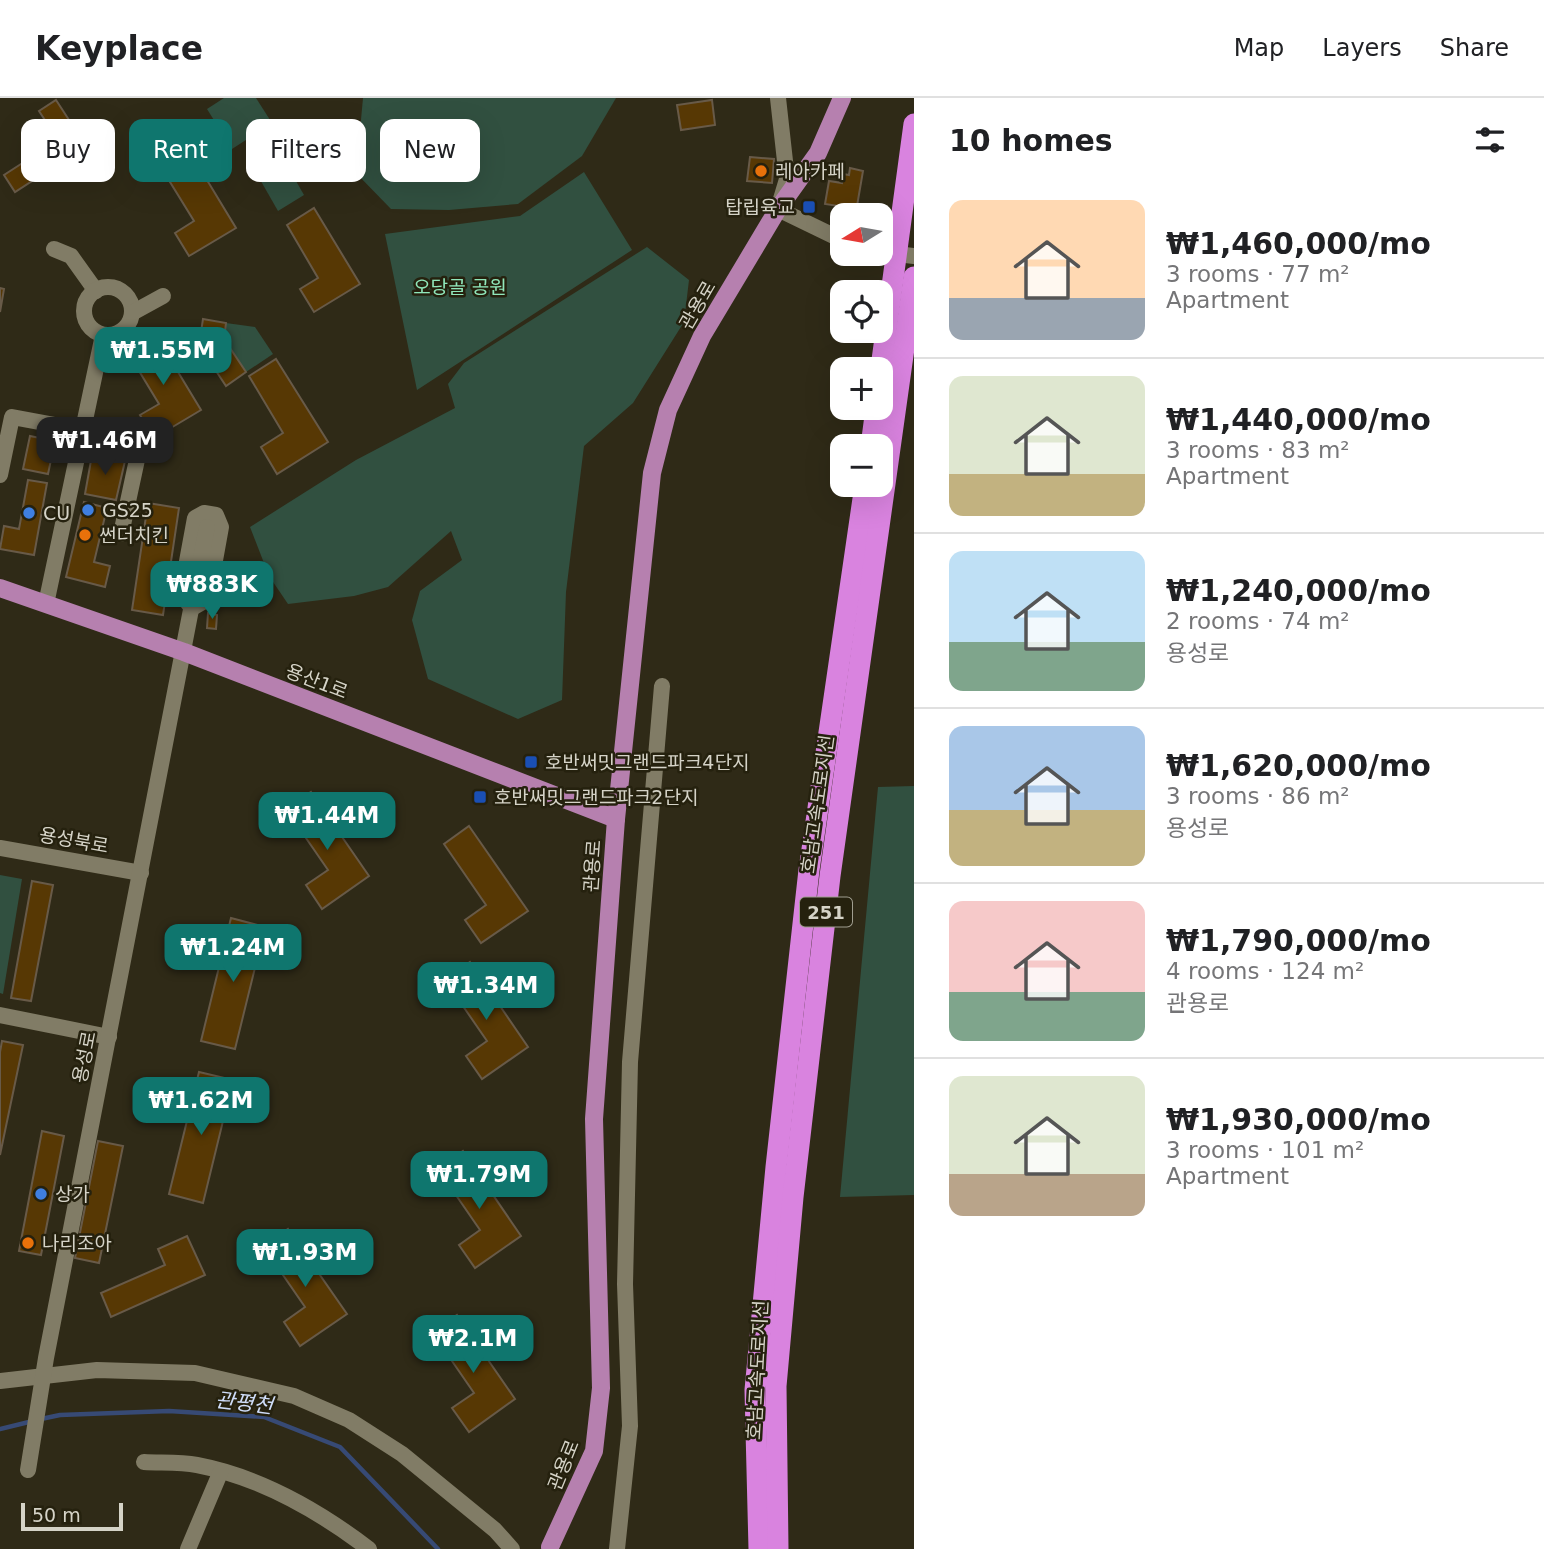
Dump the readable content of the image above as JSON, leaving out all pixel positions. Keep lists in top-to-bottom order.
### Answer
{
  "streets": {
    "highway": ["호남고속도로지선", "251"],
    "main road": ["관용로", "용산1로"],
    "street": ["용성북로", "용성로"]
  },
  "crossings": [
    ["관용로", "용산1로"],
    ["용산1로", "용성로"],
    ["용성북로", "용성로"]
  ],
  "water": ["관평천"],
  "parks": ["오당골 공원"],
  "places": {
    "other": [
      "레아카페",
      "GS25",
      "CU",
      "썬더치킨",
      "상가",
      "나리조아"
    ],
    "transit": ["탑립육교", "호반써밋그랜드파크4단지", "호반써밋그랜드파크2단지"]
  },
  "scale_bar": "50 m",
  "north": "left",
  "page": {
    "header": "Keyplace",
    "nav": ["Map", "Layers", "Share"],
    "heading": "10 homes",
    "chip": [
      "Buy",
      "Rent",
      "Filters",
      "New"
    ],
    "list": [
      {
        "name": "₩1,460,000/mo",
        "note": "3 rooms · 77 m² · Apartment"
      },
      {
        "name": "₩1,440,000/mo",
        "note": "3 rooms · 83 m² · Apartment"
      },
      {
        "name": "₩1,240,000/mo",
        "note": "2 rooms · 74 m² · 용성로"
      },
      {
        "name": "₩1,620,000/mo",
        "note": "3 rooms · 86 m² · 용성로"
      },
      {
        "name": "₩1,790,000/mo",
        "note": "4 rooms · 124 m² · 관용로"
      },
      {
        "name": "₩1,930,000/mo",
        "note": "3 rooms · 101 m² · Apartment"
      }
    ],
    "map_buttons": ["+", "−"],
    "price": [
      "₩1.55M",
      "₩1.46M",
      "₩883K",
      "₩1.44M",
      "₩1.24M",
      "₩1.34M",
      "₩1.62M",
      "₩1.79M",
      "₩1.93M",
      "₩2.1M"
    ],
    "scale": "50 m"
  }
}
